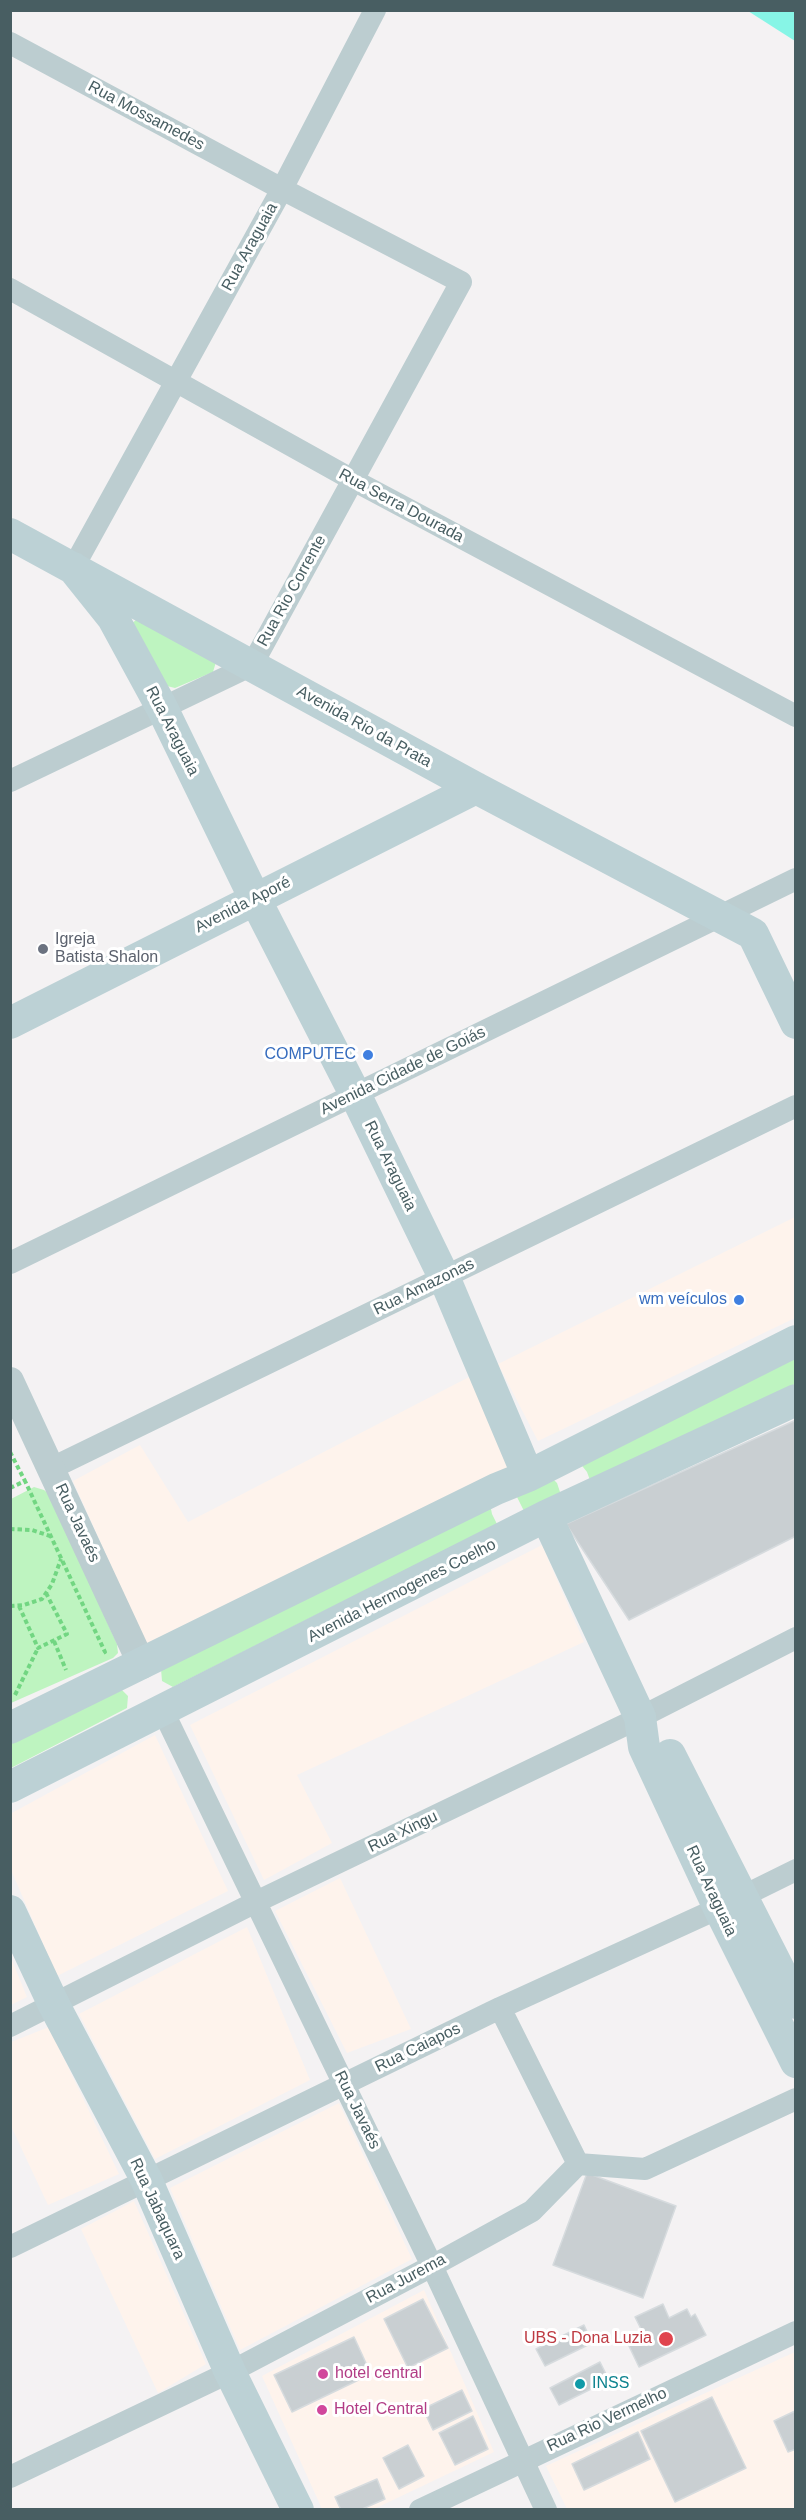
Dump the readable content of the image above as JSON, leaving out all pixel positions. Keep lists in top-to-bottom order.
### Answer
{
  "streets": {
    "main road": [
      "Rua Araguaia",
      "Avenida Rio da Prata",
      "Avenida Aporé",
      "Avenida Hermogenes Coelho",
      "Rua Jabaquara"
    ],
    "street": [
      "Rua Mossamedes",
      "Rua Serra Dourada",
      "Rua Rio Corrente",
      "Avenida Cidade de Goiás",
      "Rua Amazonas",
      "Rua Javaés",
      "Rua Xingu",
      "Rua Caiapos",
      "Rua Jurema",
      "Rua Rio Vermelho"
    ]
  },
  "crossings": [
    ["Rua Mossamedes", "Rua Araguaia"],
    ["Rua Mossamedes", "Rua Rio Corrente"],
    ["Rua Araguaia", "Rua Serra Dourada"],
    ["Rua Araguaia", "Rua Rio Corrente"],
    ["Rua Araguaia", "Avenida Rio da Prata"],
    ["Rua Araguaia", "Avenida Aporé"],
    ["Rua Araguaia", "Avenida Cidade de Goiás"],
    ["Rua Araguaia", "Rua Amazonas"],
    ["Rua Araguaia", "Avenida Hermogenes Coelho"],
    ["Rua Araguaia", "Rua Xingu"],
    ["Rua Araguaia", "Rua Caiapos"],
    ["Rua Serra Dourada", "Rua Rio Corrente"],
    ["Rua Rio Corrente", "Avenida Rio da Prata"],
    ["Avenida Rio da Prata", "Avenida Aporé"],
    ["Avenida Rio da Prata", "Avenida Cidade de Goiás"],
    ["Rua Amazonas", "Rua Javaés"],
    ["Rua Javaés", "Avenida Hermogenes Coelho"],
    ["Rua Javaés", "Rua Xingu"],
    ["Rua Javaés", "Rua Caiapos"],
    ["Rua Javaés", "Rua Jurema"],
    ["Rua Javaés", "Rua Rio Vermelho"],
    ["Rua Xingu", "Rua Jabaquara"],
    ["Rua Caiapos", "Rua Jabaquara"],
    ["Rua Jabaquara", "Rua Jurema"]
  ],
  "places": [
    "Igreja Batista Shalon",
    "COMPUTEC",
    "wm veículos",
    "UBS - Dona Luzia",
    "hotel central",
    "INSS",
    "Hotel Central"
  ]
}
